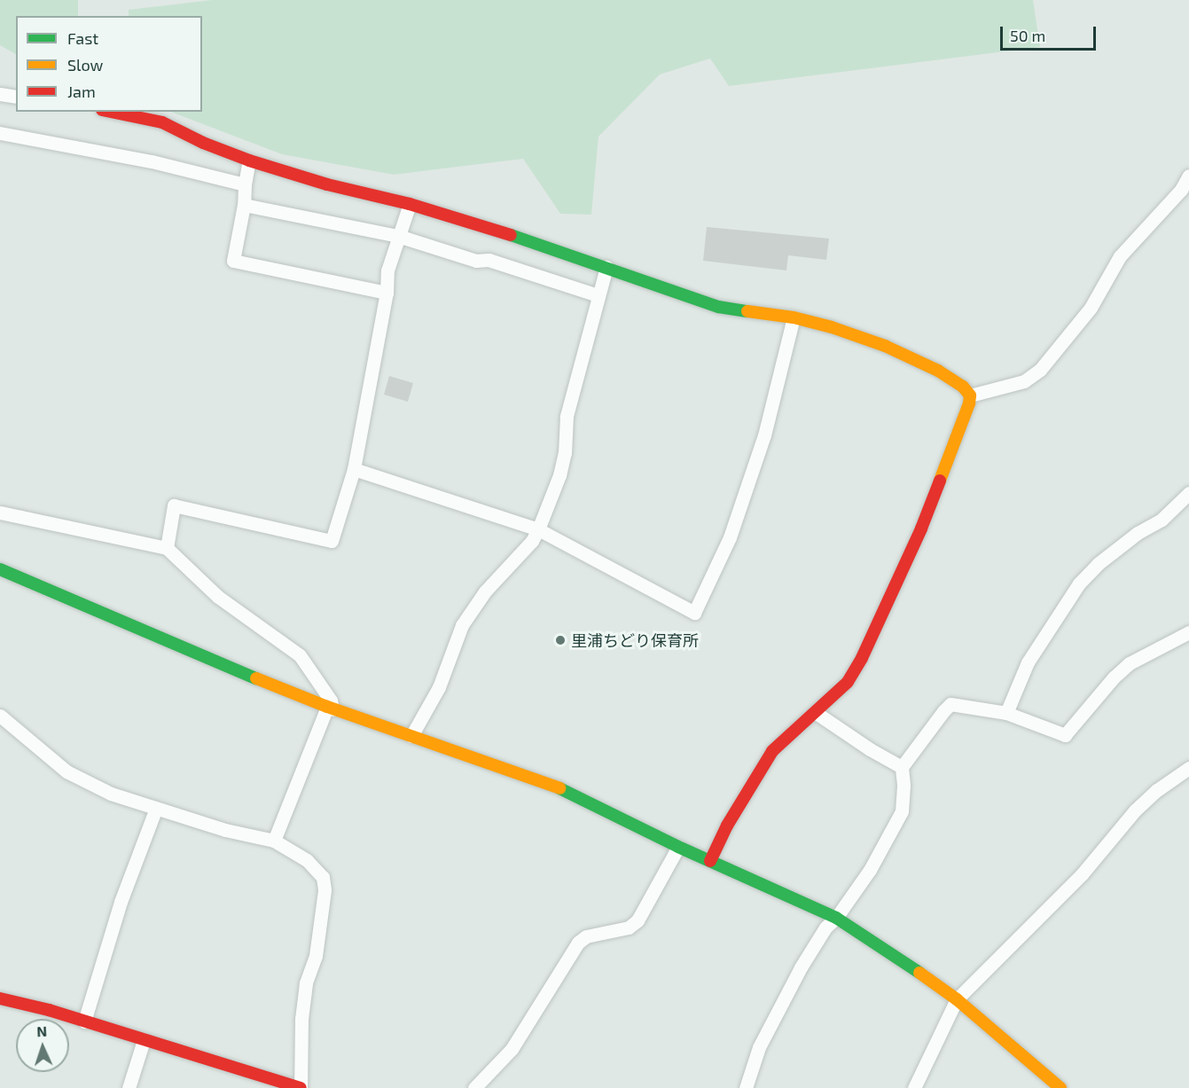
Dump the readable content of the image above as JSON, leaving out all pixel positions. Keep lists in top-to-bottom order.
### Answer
{
  "places": ["里浦ちどり保育所"],
  "legend": ["Fast", "Slow", "Jam"],
  "scale_bar": "50 m",
  "north": "top"
}
